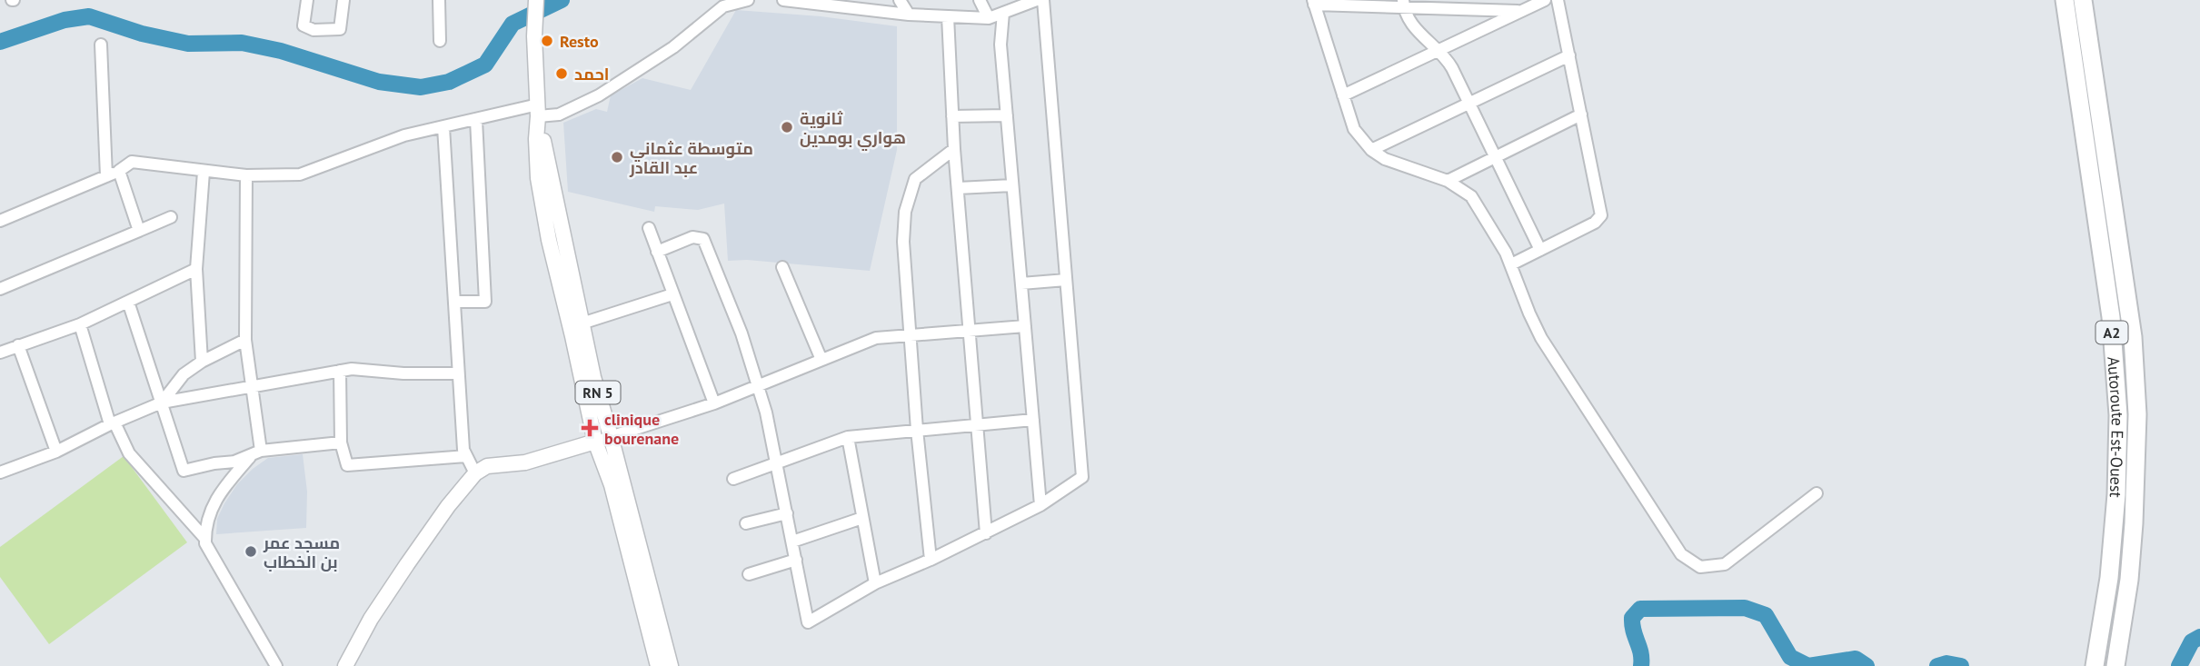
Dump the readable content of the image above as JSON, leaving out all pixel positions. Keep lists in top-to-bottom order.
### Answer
{
  "streets": {
    "highway": ["A2", "Autoroute Est-Ouest"],
    "main road": ["RN 5"]
  },
  "places": {
    "other": [
      "Resto",
      "احمد",
      "ثانوية هواري بومدين",
      "متوسطة عثماني عبد القادر",
      "مسجد عمر بن الخطاب"
    ],
    "health": ["clinique bourenane"]
  }
}
